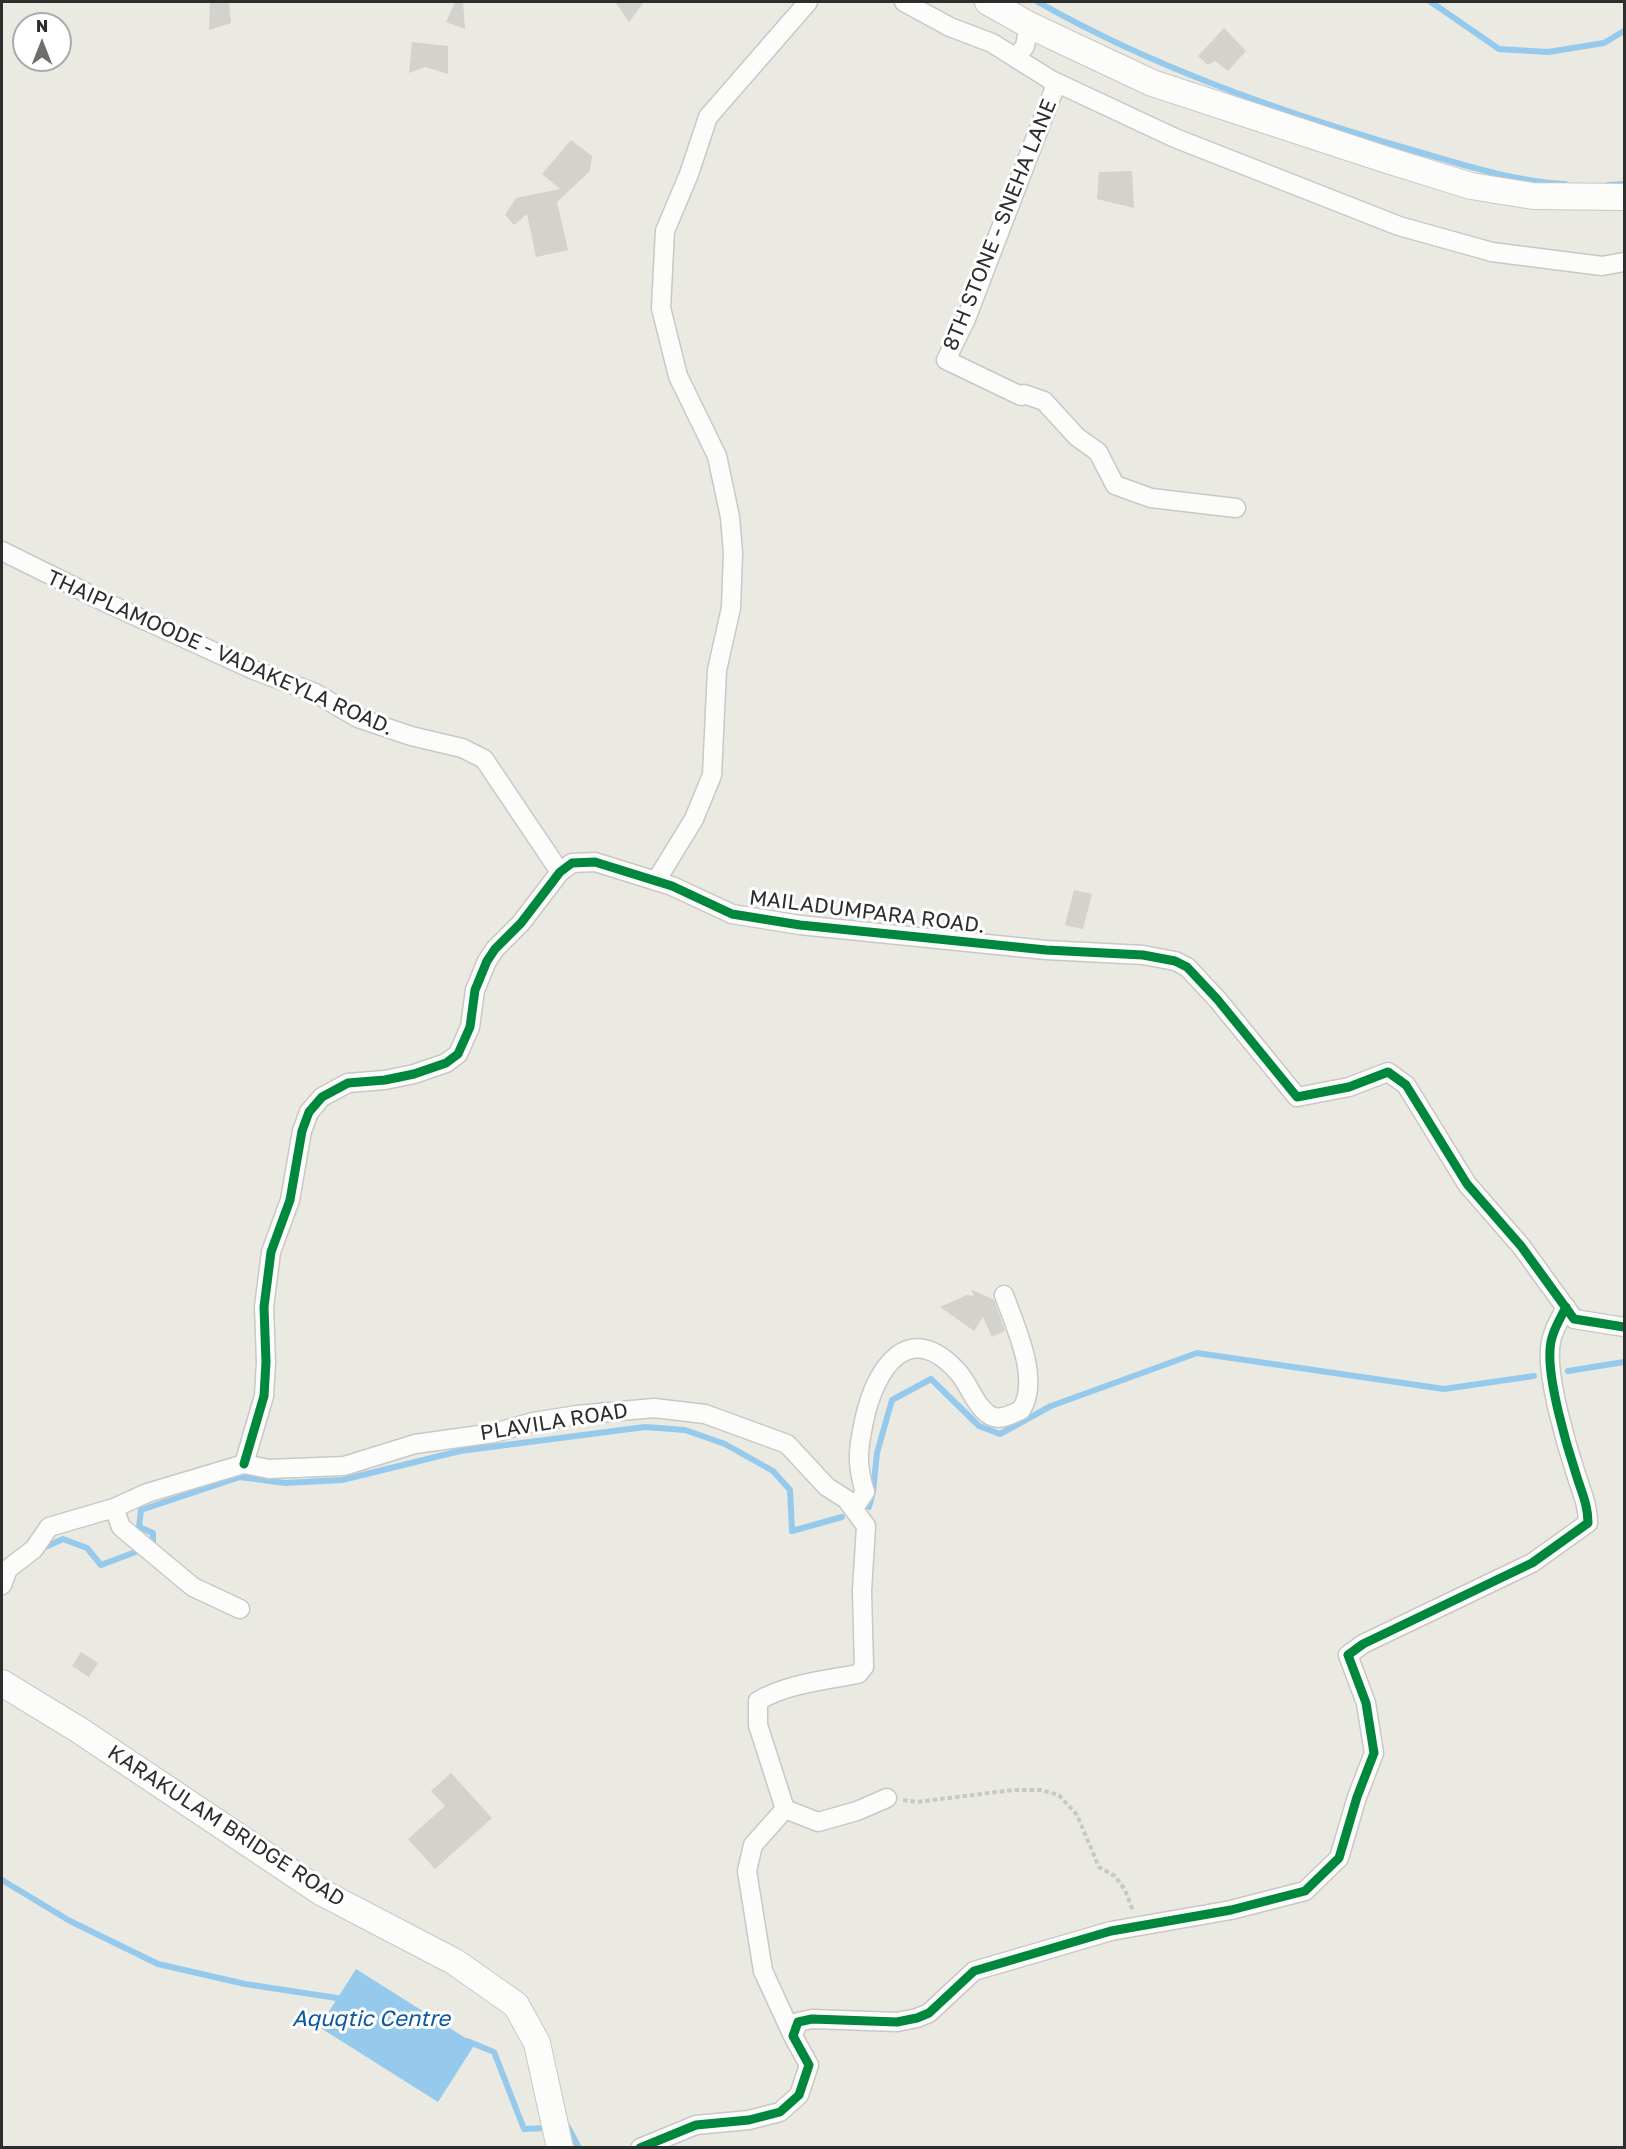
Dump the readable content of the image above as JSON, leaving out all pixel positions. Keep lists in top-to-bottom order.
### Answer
{
  "streets": {
    "main road": ["KARAKULAM BRIDGE ROAD"],
    "street": [
      "8TH STONE - SNEHA LANE",
      "THAIPLAMOODE - VADAKEYLA ROAD.",
      "MAILADUMPARA ROAD.",
      "PLAVILA ROAD"
    ]
  },
  "crossings": [
    ["THAIPLAMOODE - VADAKEYLA ROAD.", "MAILADUMPARA ROAD."]
  ],
  "water": ["Aquqtic Centre"],
  "north": "top"
}
